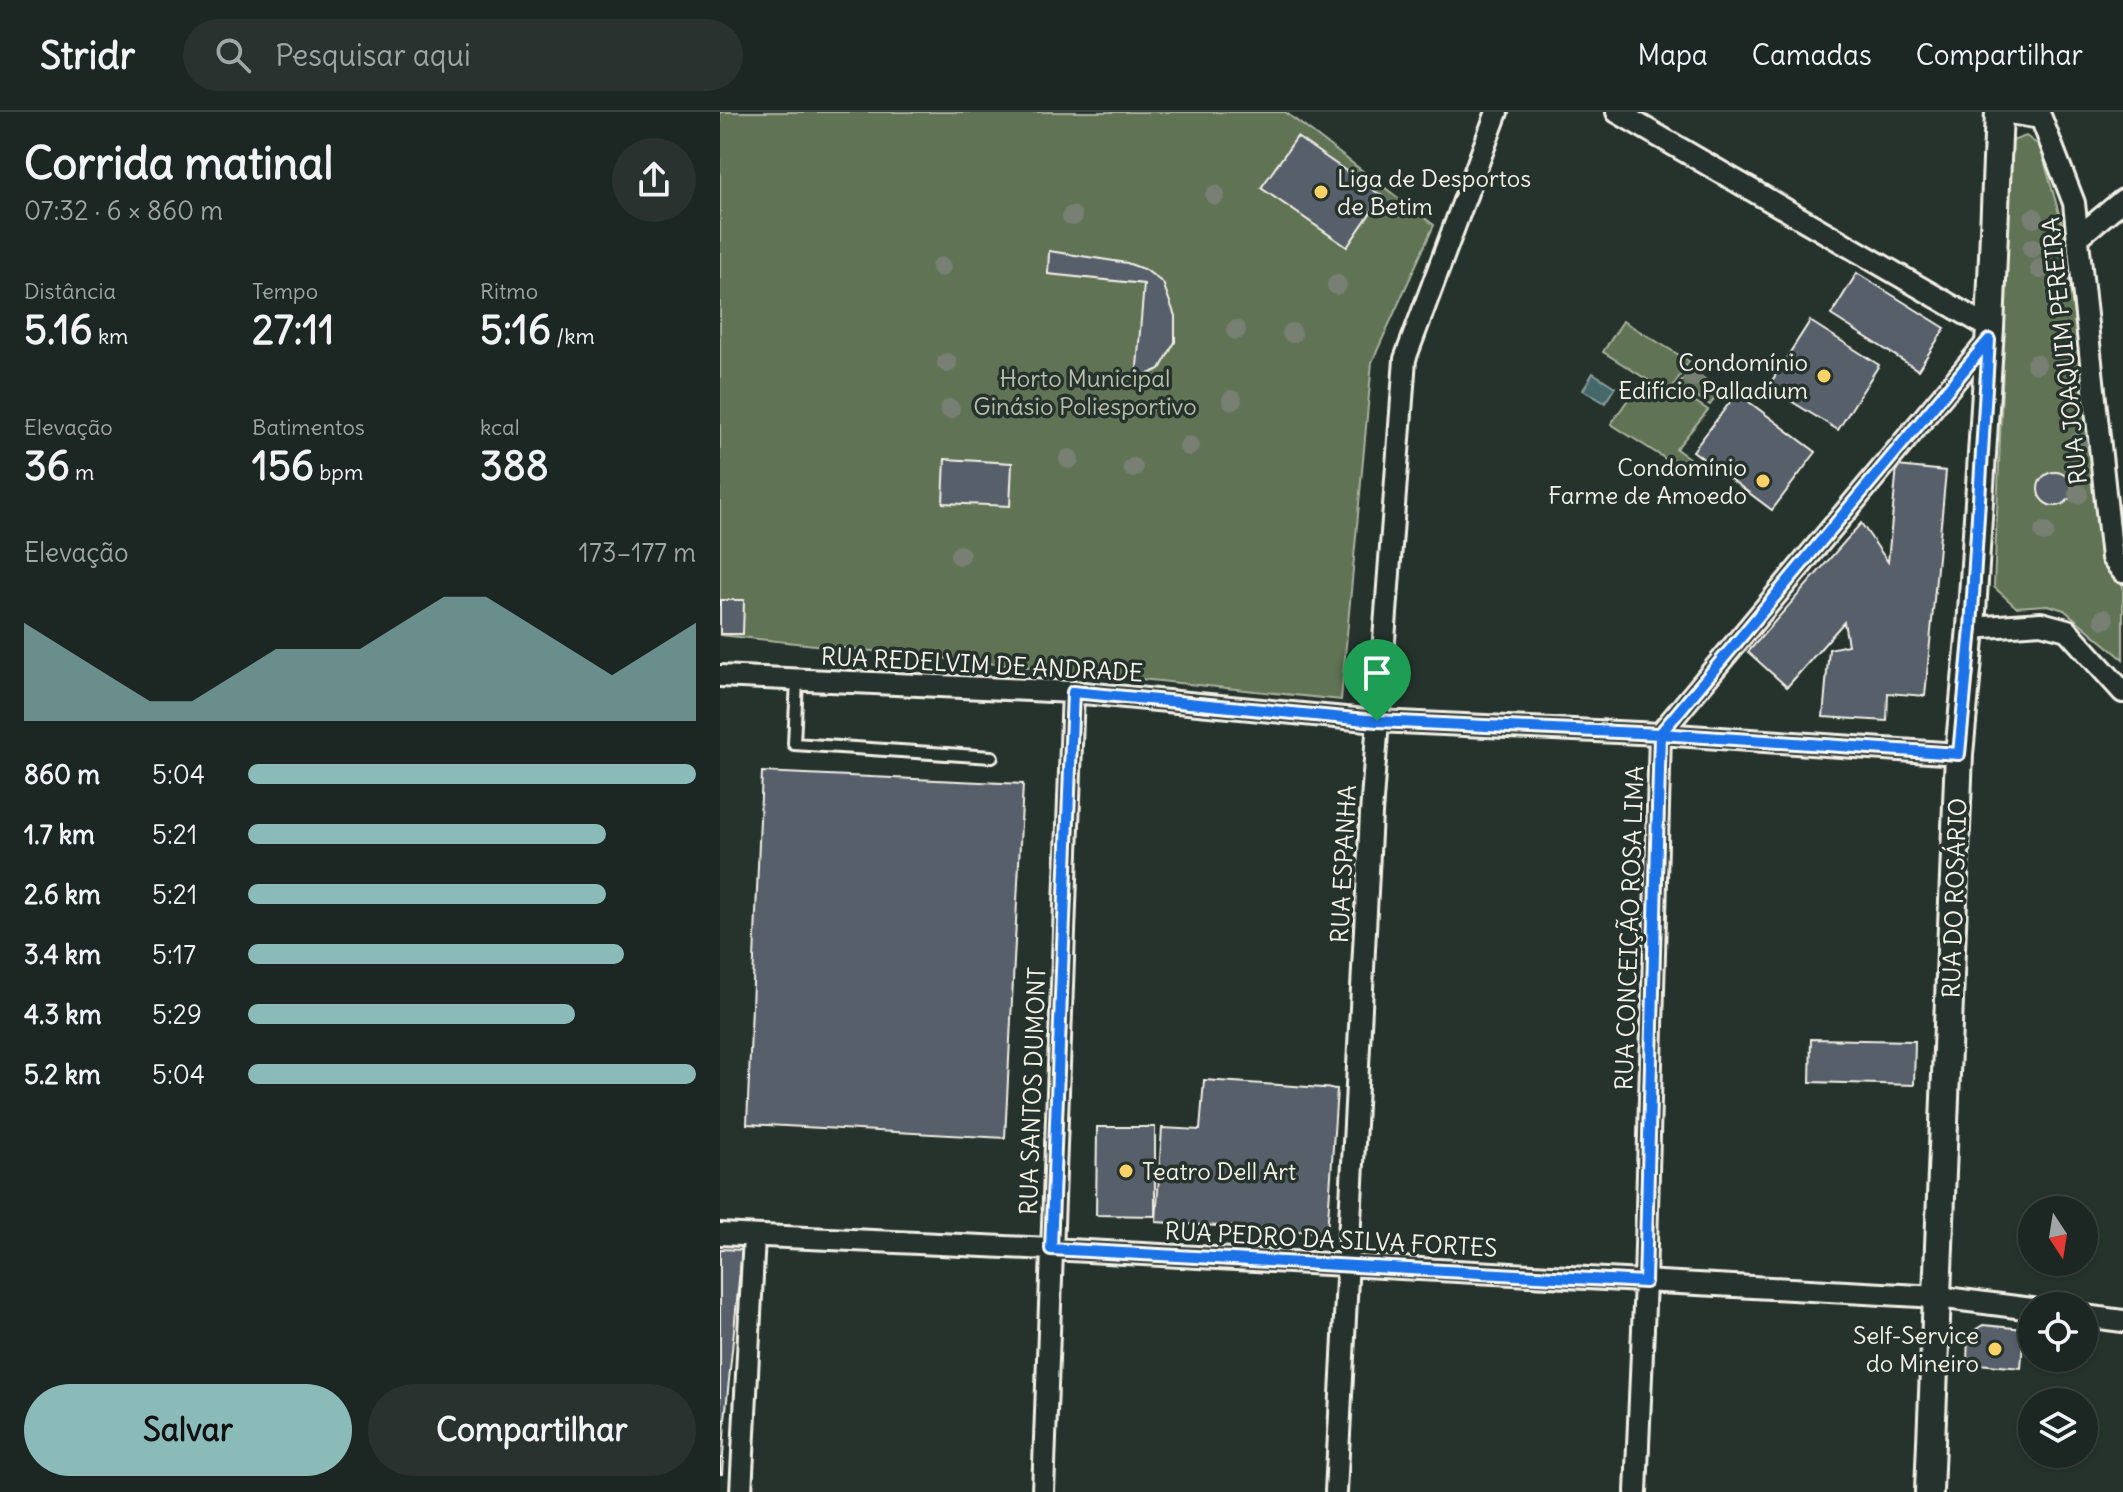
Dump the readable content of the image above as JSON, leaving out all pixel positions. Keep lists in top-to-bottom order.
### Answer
{
  "streets": {
    "street": [
      "RUA JOAQUIM PEREIRA",
      "RUA REDELVIM DE ANDRADE",
      "RUA ESPANHA",
      "RUA DO ROSÁRIO",
      "RUA CONCEIÇÃO ROSA LIMA",
      "RUA SANTOS DUMONT",
      "RUA PEDRO DA SILVA FORTES"
    ]
  },
  "crossings": [
    ["RUA JOAQUIM PEREIRA", "RUA DO ROSÁRIO"],
    ["RUA REDELVIM DE ANDRADE", "RUA ESPANHA"],
    ["RUA REDELVIM DE ANDRADE", "RUA DO ROSÁRIO"],
    ["RUA REDELVIM DE ANDRADE", "RUA CONCEIÇÃO ROSA LIMA"],
    ["RUA REDELVIM DE ANDRADE", "RUA SANTOS DUMONT"],
    ["RUA ESPANHA", "RUA PEDRO DA SILVA FORTES"],
    ["RUA DO ROSÁRIO", "RUA CONCEIÇÃO ROSA LIMA"],
    ["RUA DO ROSÁRIO", "RUA PEDRO DA SILVA FORTES"],
    ["RUA CONCEIÇÃO ROSA LIMA", "RUA PEDRO DA SILVA FORTES"],
    ["RUA SANTOS DUMONT", "RUA PEDRO DA SILVA FORTES"]
  ],
  "parks": ["Horto Municipal Ginásio Poliesportivo"],
  "places": [
    "Liga de Desportos de Betim",
    "Condomínio Edifício Palladium",
    "Condomínio Farme de Amoedo",
    "Teatro Dell Art",
    "Self-Service do Mineiro"
  ],
  "north": "bottom",
  "page": {
    "header": "Stridr",
    "search": "Pesquisar aqui",
    "nav": ["Mapa", "Camadas", "Compartilhar"],
    "heading": ["Corrida matinal", "07:32 · 6 × 860 m"],
    "stats": [
      ["Distância", "5.16 km"],
      ["Tempo", "27:11"],
      ["Ritmo", "5:16 /km"],
      ["Elevação", "36 m"],
      ["Batimentos", "156 bpm"],
      ["kcal", "388"]
    ],
    "chart": ["Elevação", "173–177 m"],
    "list": [
      {
        "name": "860 m",
        "note": "5:04"
      },
      {
        "name": "1.7 km",
        "note": "5:21"
      },
      {
        "name": "2.6 km",
        "note": "5:21"
      },
      {
        "name": "3.4 km",
        "note": "5:17"
      },
      {
        "name": "4.3 km",
        "note": "5:29"
      },
      {
        "name": "5.2 km",
        "note": "5:04"
      }
    ],
    "buttons": ["Salvar", "Compartilhar"]
  }
}
